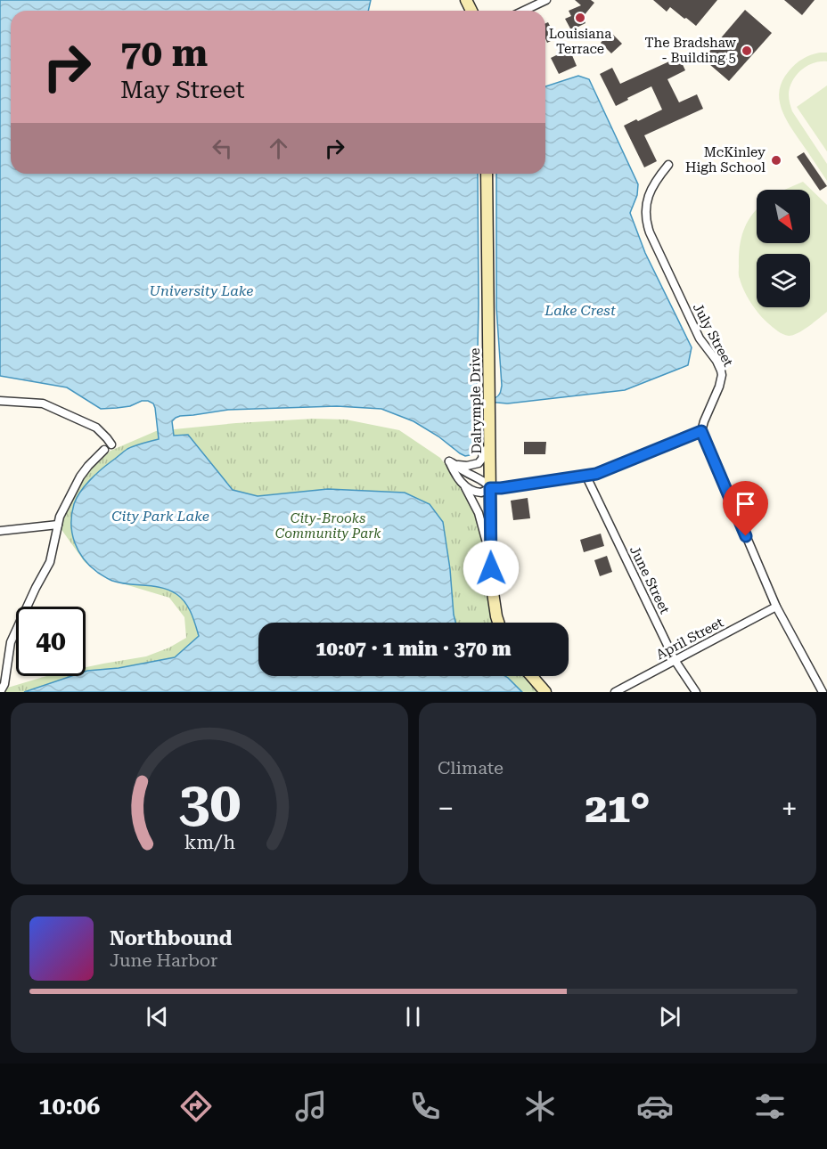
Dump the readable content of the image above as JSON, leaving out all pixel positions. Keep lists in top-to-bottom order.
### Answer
{
  "streets": {
    "street": [
      "July Street",
      "Dalrymple Drive",
      "June Street",
      "April Street"
    ]
  },
  "crossings": [
    ["June Street", "April Street"]
  ],
  "water": ["University Lake", "Lake Crest", "City Park Lake"],
  "parks": ["City-Brooks Community Park"],
  "places": ["Louisiana Terrace", "The Bradshaw - Building 5", "McKinley High School"],
  "north": "bottom right",
  "page": {
    "turn": ["70 m", "May Street"],
    "limit": "40",
    "trip": "10:07 · 1 min · 370 m",
    "tile": "Climate",
    "heat": ["−", "21°", "+"],
    "song": ["Northbound", "June Harbor"],
    "tabs": "10:06",
    "gauge": ["30", "km/h"]
  }
}
